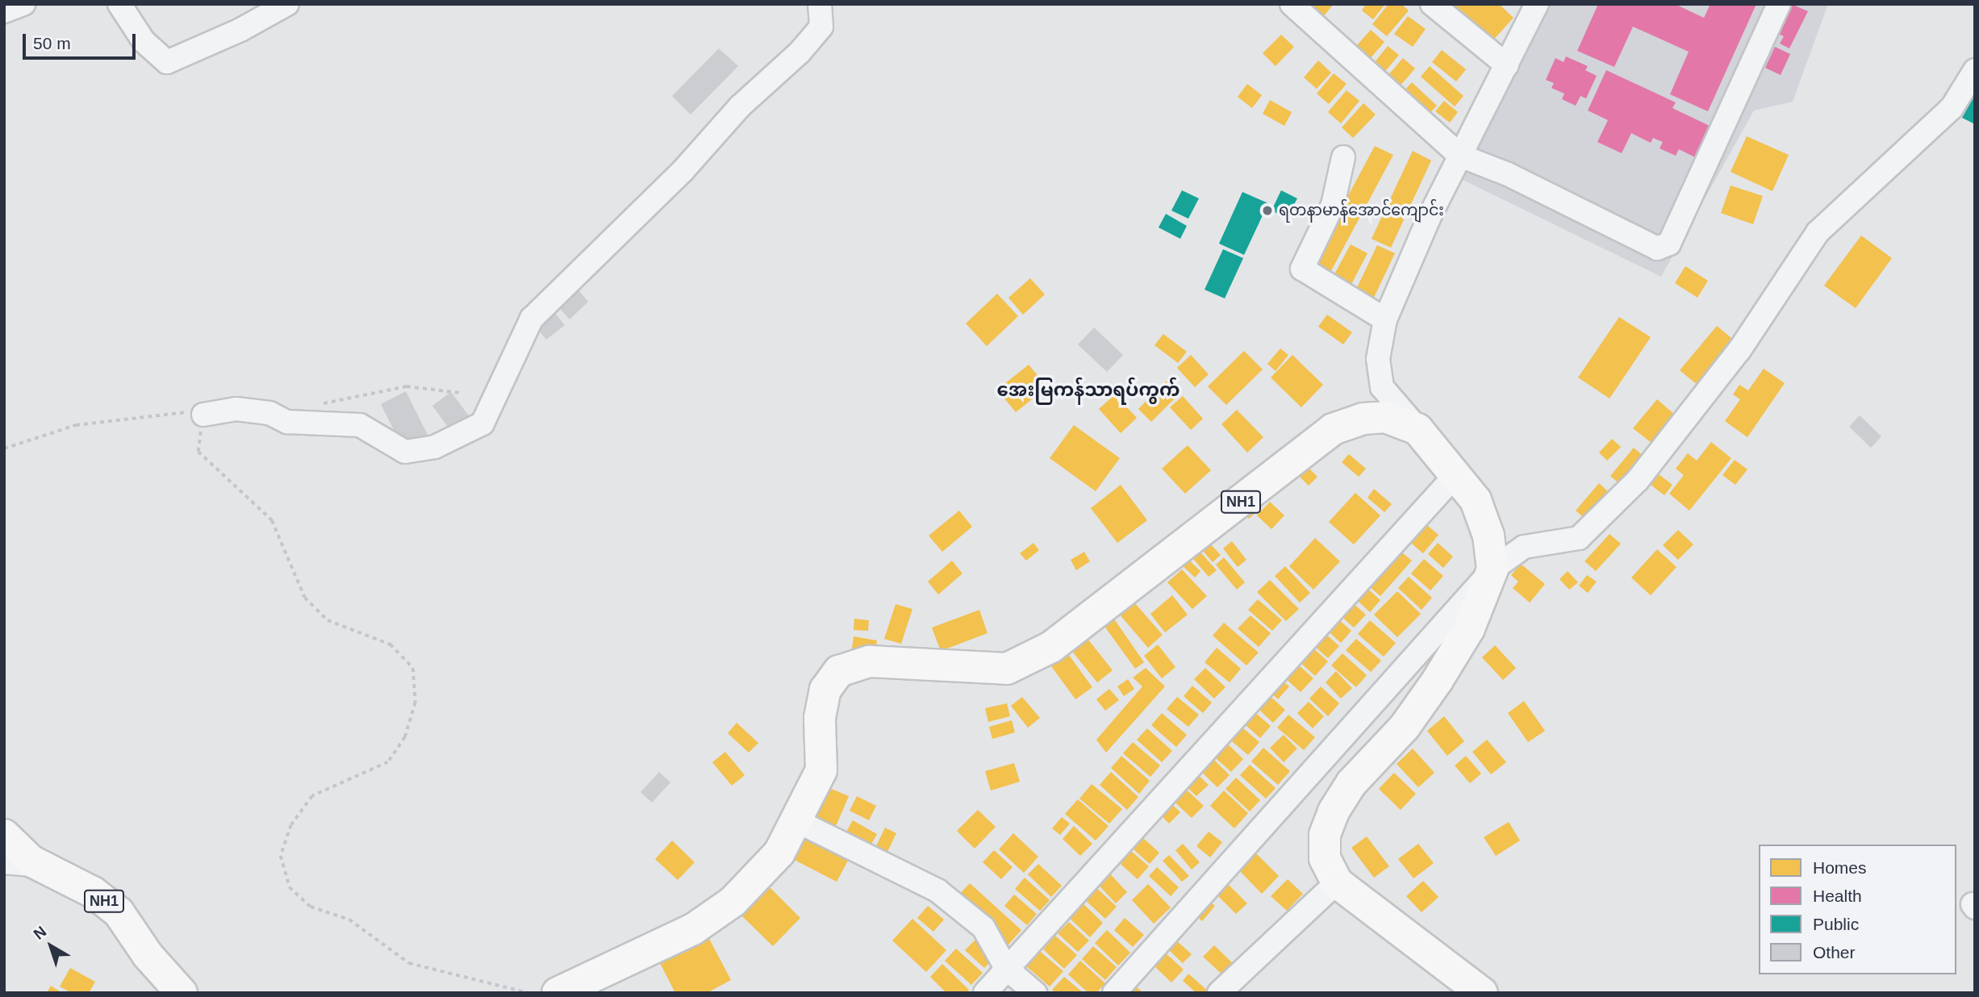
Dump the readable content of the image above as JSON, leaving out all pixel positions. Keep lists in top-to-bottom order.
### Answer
{
  "streets": {
    "highway": ["NH1"]
  },
  "districts": ["အေးမြကန်သာရပ်ကွက်"],
  "places": ["ရတနာမာန်အောင်ကျောင်း"],
  "legend": [
    "Homes",
    "Health",
    "Public",
    "Other"
  ],
  "scale_bar": "50 m",
  "north": "top left"
}
